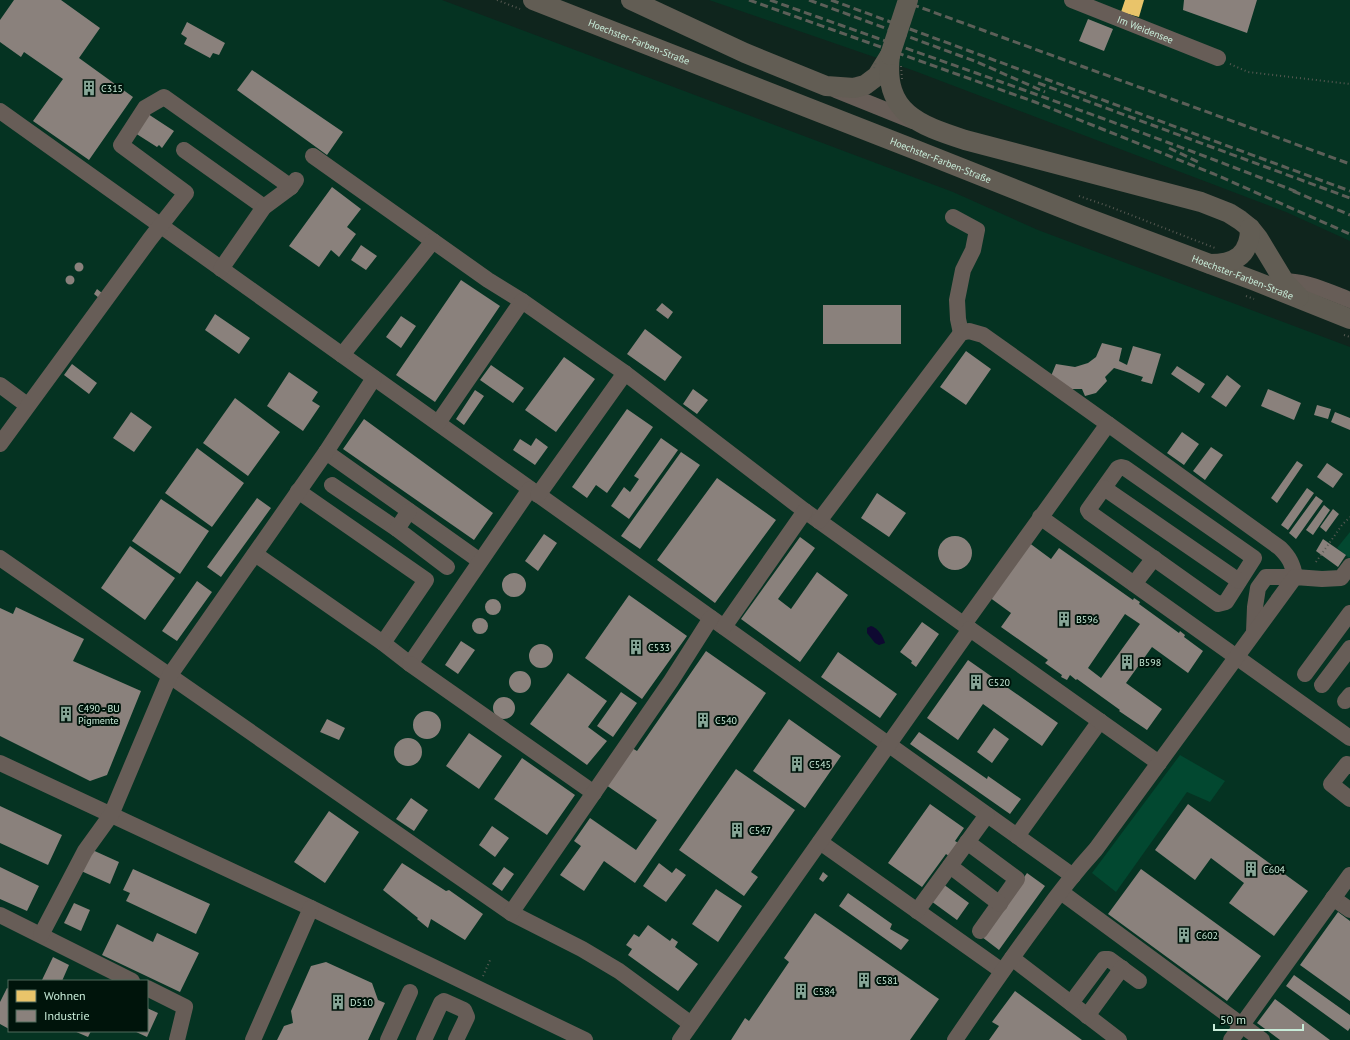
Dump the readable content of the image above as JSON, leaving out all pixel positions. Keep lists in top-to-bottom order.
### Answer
{
  "streets": {
    "main road": ["Hoechster-Farben-Straße"],
    "street": ["Im Weidensee"]
  },
  "places": {
    "building": [
      "C315",
      "B596",
      "C533",
      "B598",
      "C520",
      "C490 - BU Pigmente",
      "C540",
      "C545",
      "C547",
      "C604",
      "C602",
      "C581",
      "C584",
      "D510"
    ]
  },
  "legend": ["Wohnen", "Industrie"],
  "scale_bar": "50 m"
}
